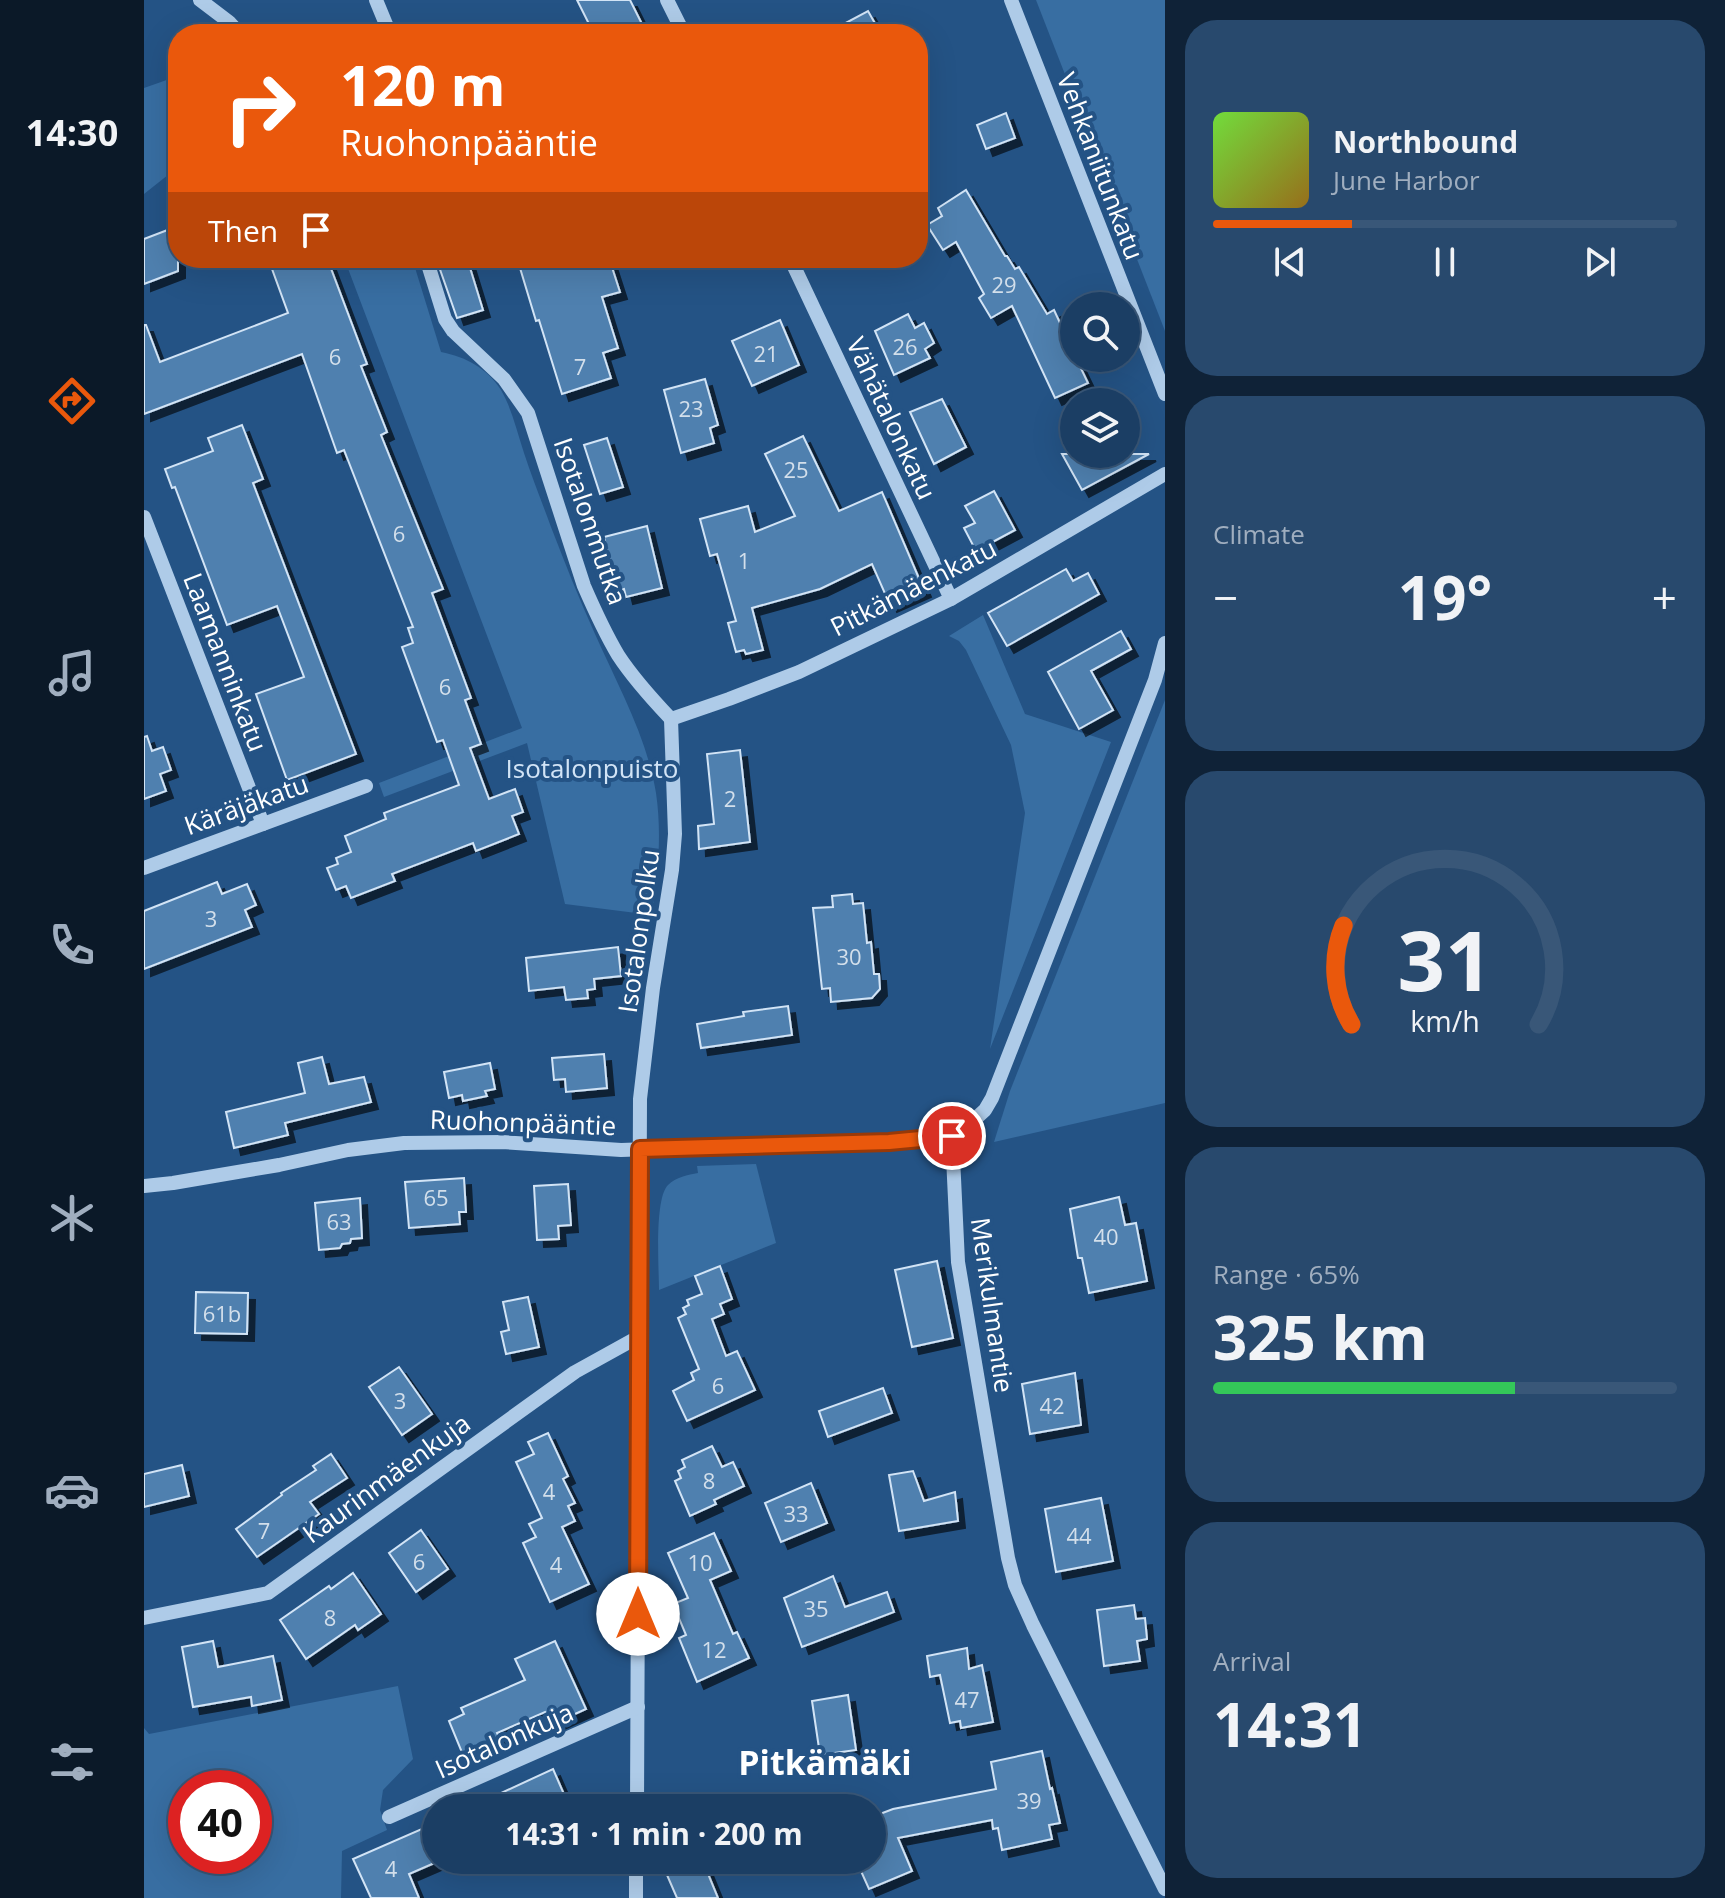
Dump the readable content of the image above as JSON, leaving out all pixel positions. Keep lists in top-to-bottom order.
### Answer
{
  "streets": {
    "street": [
      "Vehkaniitunkatu",
      "Vähätalonkatu",
      "Isotalonmutka",
      "Pitkämäenkatu",
      "Laamanninkatu",
      "Käräjäkatu",
      "Isotalonpolku",
      "Ruohonpääntie",
      "Merikulmantie",
      "Kaurinmäenkuja",
      "Isotalonkuja"
    ]
  },
  "crossings": [
    ["Vähätalonkatu", "Pitkämäenkatu"],
    ["Isotalonmutka", "Pitkämäenkatu"],
    ["Isotalonmutka", "Isotalonpolku"],
    ["Pitkämäenkatu", "Isotalonpolku"],
    ["Laamanninkatu", "Käräjäkatu"],
    ["Isotalonpolku", "Ruohonpääntie"],
    ["Isotalonpolku", "Kaurinmäenkuja"],
    ["Isotalonpolku", "Isotalonkuja"],
    ["Ruohonpääntie", "Merikulmantie"]
  ],
  "districts": ["Pitkämäki"],
  "parks": ["Isotalonpuisto"],
  "house_numbers": [
    "29",
    "26",
    "21",
    "6",
    "7",
    "23",
    "25",
    "6",
    "1",
    "6",
    "2",
    "3",
    "30",
    "65",
    "63",
    "40",
    "61b",
    "6",
    "3",
    "42",
    "8",
    "4",
    "33",
    "7",
    "44",
    "6",
    "10",
    "4",
    "35",
    "8",
    "12",
    "47",
    "39",
    "4"
  ],
  "page": {
    "tabs": "14:30",
    "turn": ["120 m", "Ruohonpääntie"],
    "song": ["Northbound", "June Harbor"],
    "then": "Then",
    "tile": [
      "Climate",
      ["Range · 65%", "325 km"],
      ["Arrival", "14:31"]
    ],
    "heat": ["−", "19°", "+"],
    "limit": "40",
    "trip": "14:31 · 1 min · 200 m",
    "gauge": ["31", "km/h"]
  }
}
